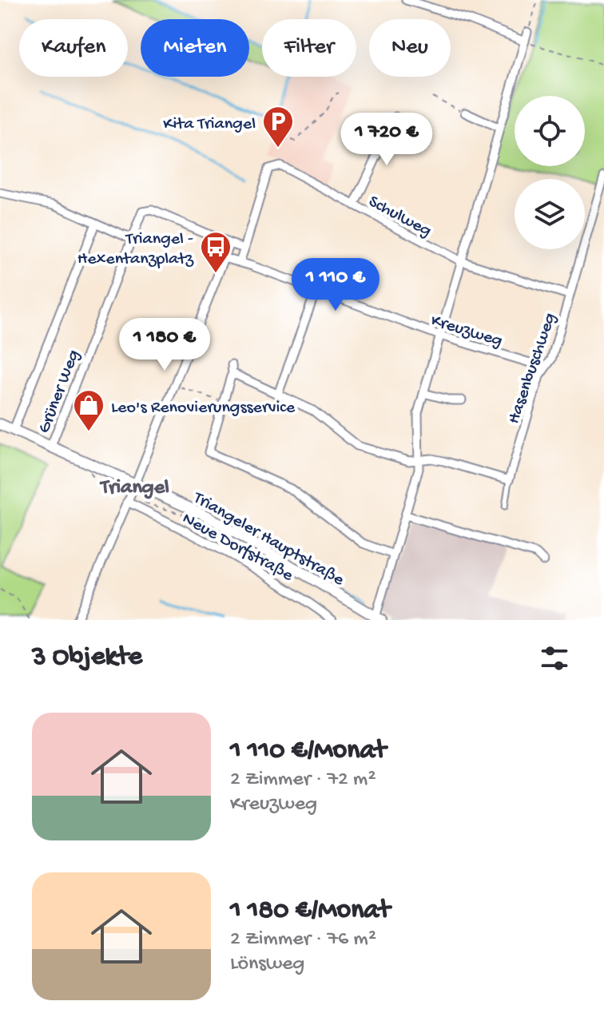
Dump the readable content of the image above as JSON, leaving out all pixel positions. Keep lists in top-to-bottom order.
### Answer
{
  "streets": {
    "street": [
      "Schulweg",
      "Kreuzweg",
      "Hasenbuschweg",
      "Grüner Weg",
      "Triangeler Hauptstraße",
      "Neue Dorfstraße"
    ]
  },
  "crossings": [
    ["Schulweg", "Hasenbuschweg"],
    ["Kreuzweg", "Hasenbuschweg"],
    ["Grüner Weg", "Triangeler Hauptstraße"]
  ],
  "districts": ["Triangel"],
  "places": {
    "parking": ["Kita Triangel"],
    "bus stop": ["Triangel - Hexentanzplatz"],
    "shop": ["Leo's Renovierungsservice"]
  },
  "page": {
    "chip": [
      "Kaufen",
      "Mieten",
      "Filter",
      "Neu"
    ],
    "price": ["1 720 €", "1 110 €", "1 180 €"],
    "heading": "3 Objekte",
    "list": [
      {
        "name": "1 110 €/Monat",
        "note": "2 Zimmer · 72 m² · Kreuzweg"
      },
      {
        "name": "1 180 €/Monat",
        "note": "2 Zimmer · 76 m² · Lönsweg"
      }
    ]
  }
}
